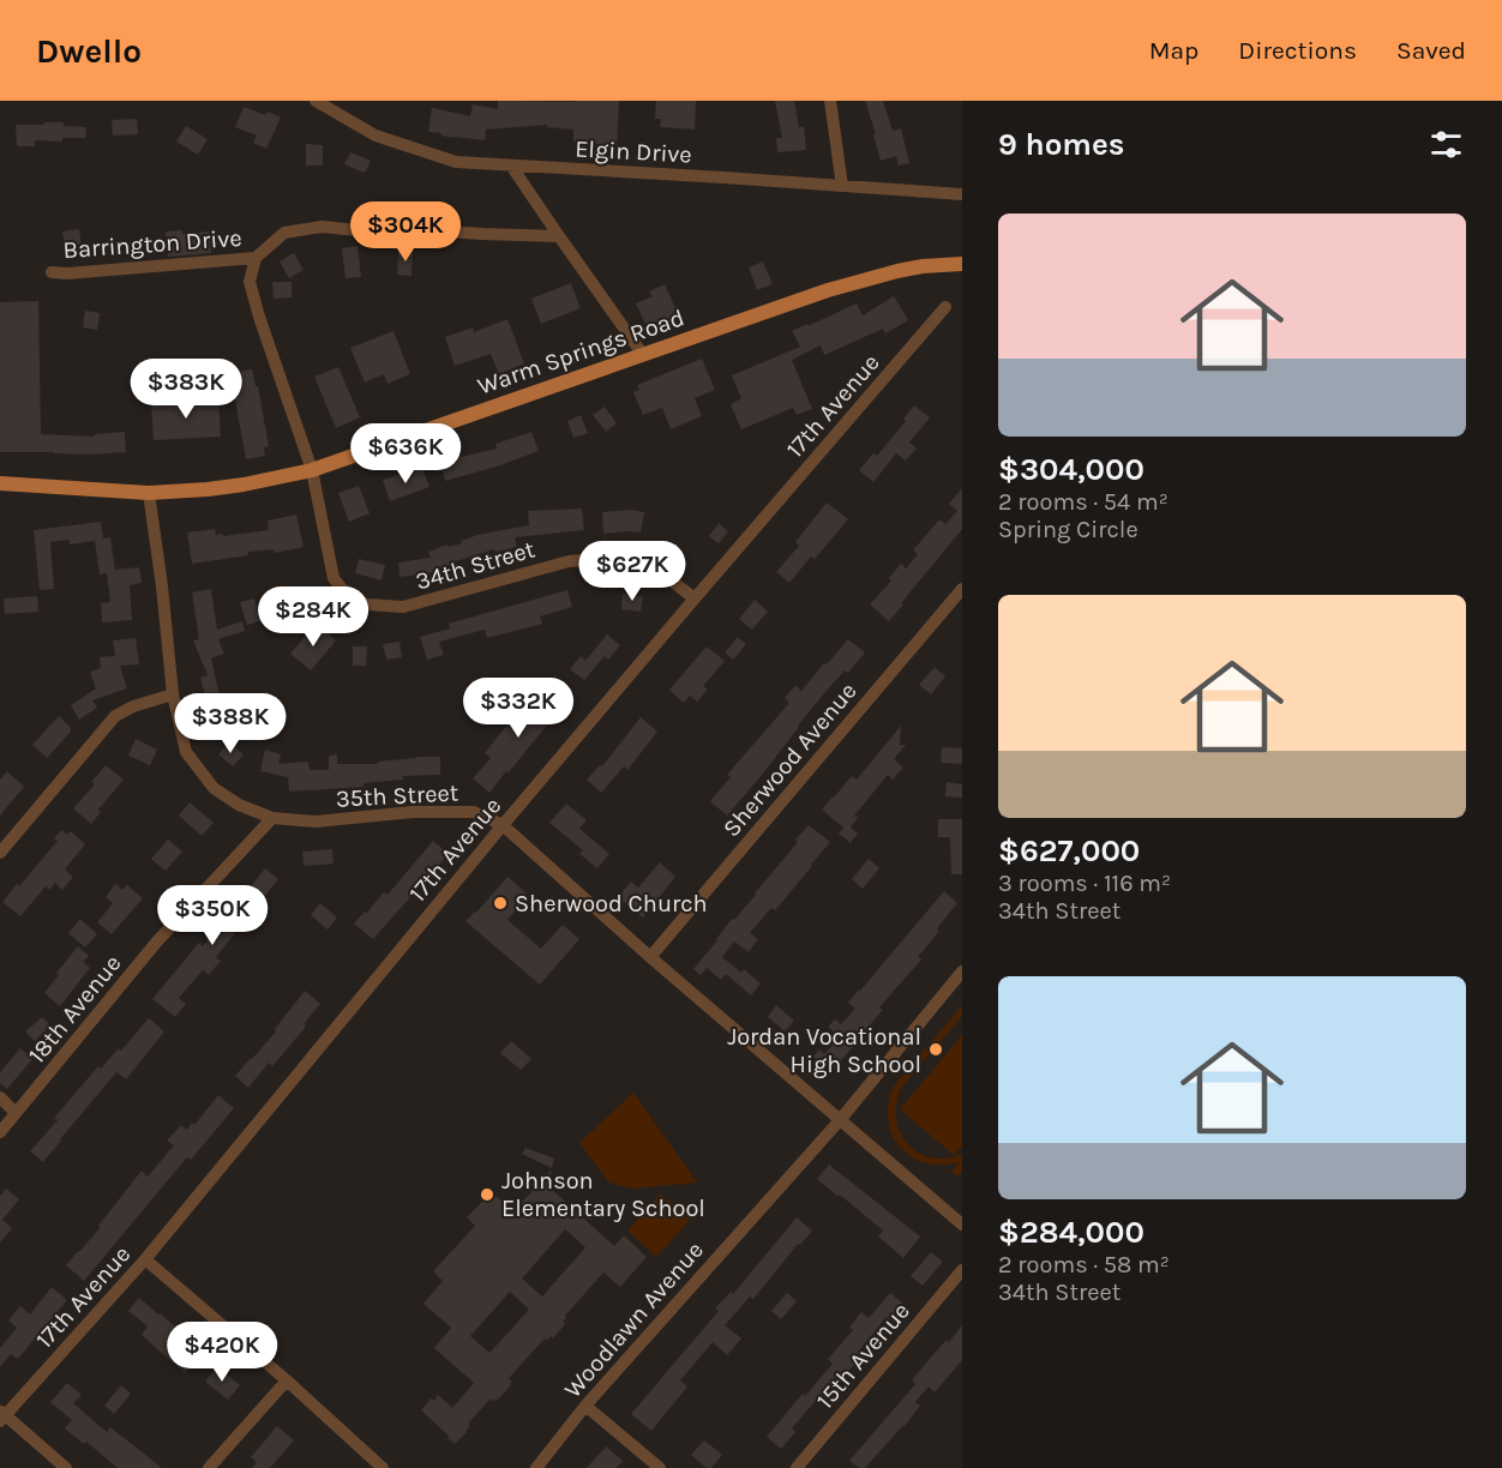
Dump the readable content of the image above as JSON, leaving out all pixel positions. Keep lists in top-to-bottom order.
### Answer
{
  "streets": {
    "main road": ["Warm Springs Road"],
    "street": [
      "Elgin Drive",
      "Barrington Drive",
      "17th Avenue",
      "34th Street",
      "Sherwood Avenue",
      "35th Street",
      "18th Avenue",
      "Woodlawn Avenue",
      "15th Avenue"
    ]
  },
  "crossings": [
    ["Barrington Drive", "34th Street"],
    ["Warm Springs Road", "34th Street"],
    ["Warm Springs Road", "35th Street"],
    ["17th Avenue", "34th Street"],
    ["17th Avenue", "35th Street"],
    ["Sherwood Avenue", "35th Street"],
    ["35th Street", "18th Avenue"],
    ["35th Street", "Woodlawn Avenue"]
  ],
  "places": ["Sherwood Church", "Jordan Vocational High School", "Johnson Elementary School"],
  "page": {
    "header": "Dwello",
    "nav": ["Map", "Directions", "Saved"],
    "heading": "9 homes",
    "list": [
      {
        "name": "$304,000",
        "note": "2 rooms · 54 m² · Spring Circle"
      },
      {
        "name": "$627,000",
        "note": "3 rooms · 116 m² · 34th Street"
      },
      {
        "name": "$284,000",
        "note": "2 rooms · 58 m² · 34th Street"
      }
    ],
    "price": [
      "$304K",
      "$383K",
      "$636K",
      "$627K",
      "$284K",
      "$332K",
      "$388K",
      "$350K",
      "$420K"
    ]
  }
}
